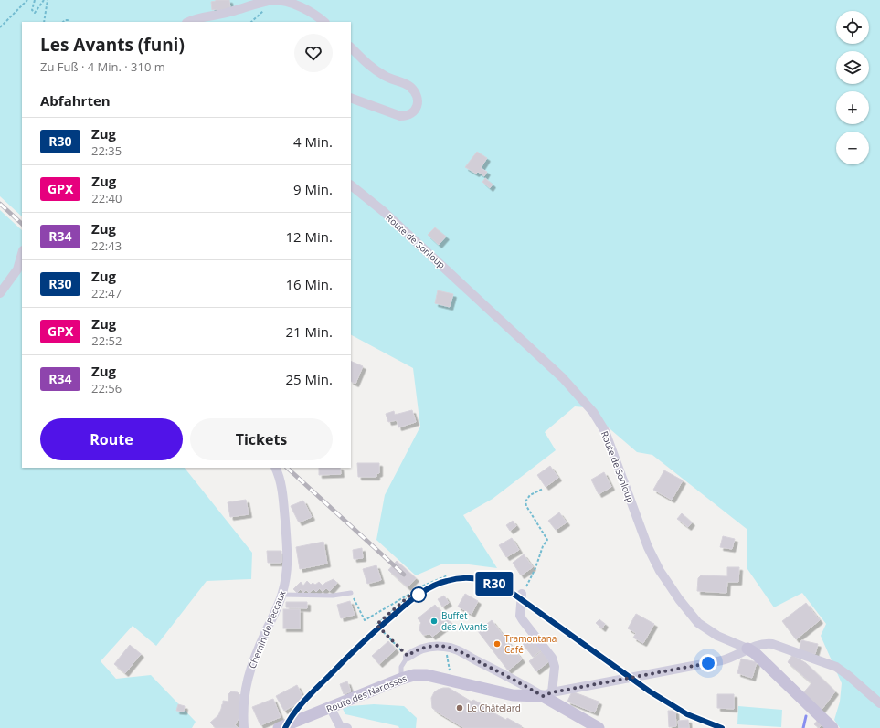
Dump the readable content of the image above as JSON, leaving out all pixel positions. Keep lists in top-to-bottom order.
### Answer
{
  "streets": {
    "street": ["Route de Sonloup", "Chemin de Peccaux", "Route des Narcisses"]
  },
  "places": ["Buffet des Avants", "Tramontana Café", "Le Châtelard"],
  "page": {
    "on_map": "R30",
    "map_buttons": ["+", "−"],
    "heading": [
      ["Les Avants (funi)", "Zu Fuß · 4 Min. · 310 m"],
      "Abfahrten"
    ],
    "list": [
      {
        "mark": "R30",
        "name": "Zug",
        "note": "22:35",
        "value": "4 Min."
      },
      {
        "mark": "GPX",
        "name": "Zug",
        "note": "22:40",
        "value": "9 Min."
      },
      {
        "mark": "R34",
        "name": "Zug",
        "note": "22:43",
        "value": "12 Min."
      },
      {
        "mark": "R30",
        "name": "Zug",
        "note": "22:47",
        "value": "16 Min."
      },
      {
        "mark": "GPX",
        "name": "Zug",
        "note": "22:52",
        "value": "21 Min."
      },
      {
        "mark": "R34",
        "name": "Zug",
        "note": "22:56",
        "value": "25 Min."
      }
    ],
    "buttons": ["Route", "Tickets"]
  }
}
